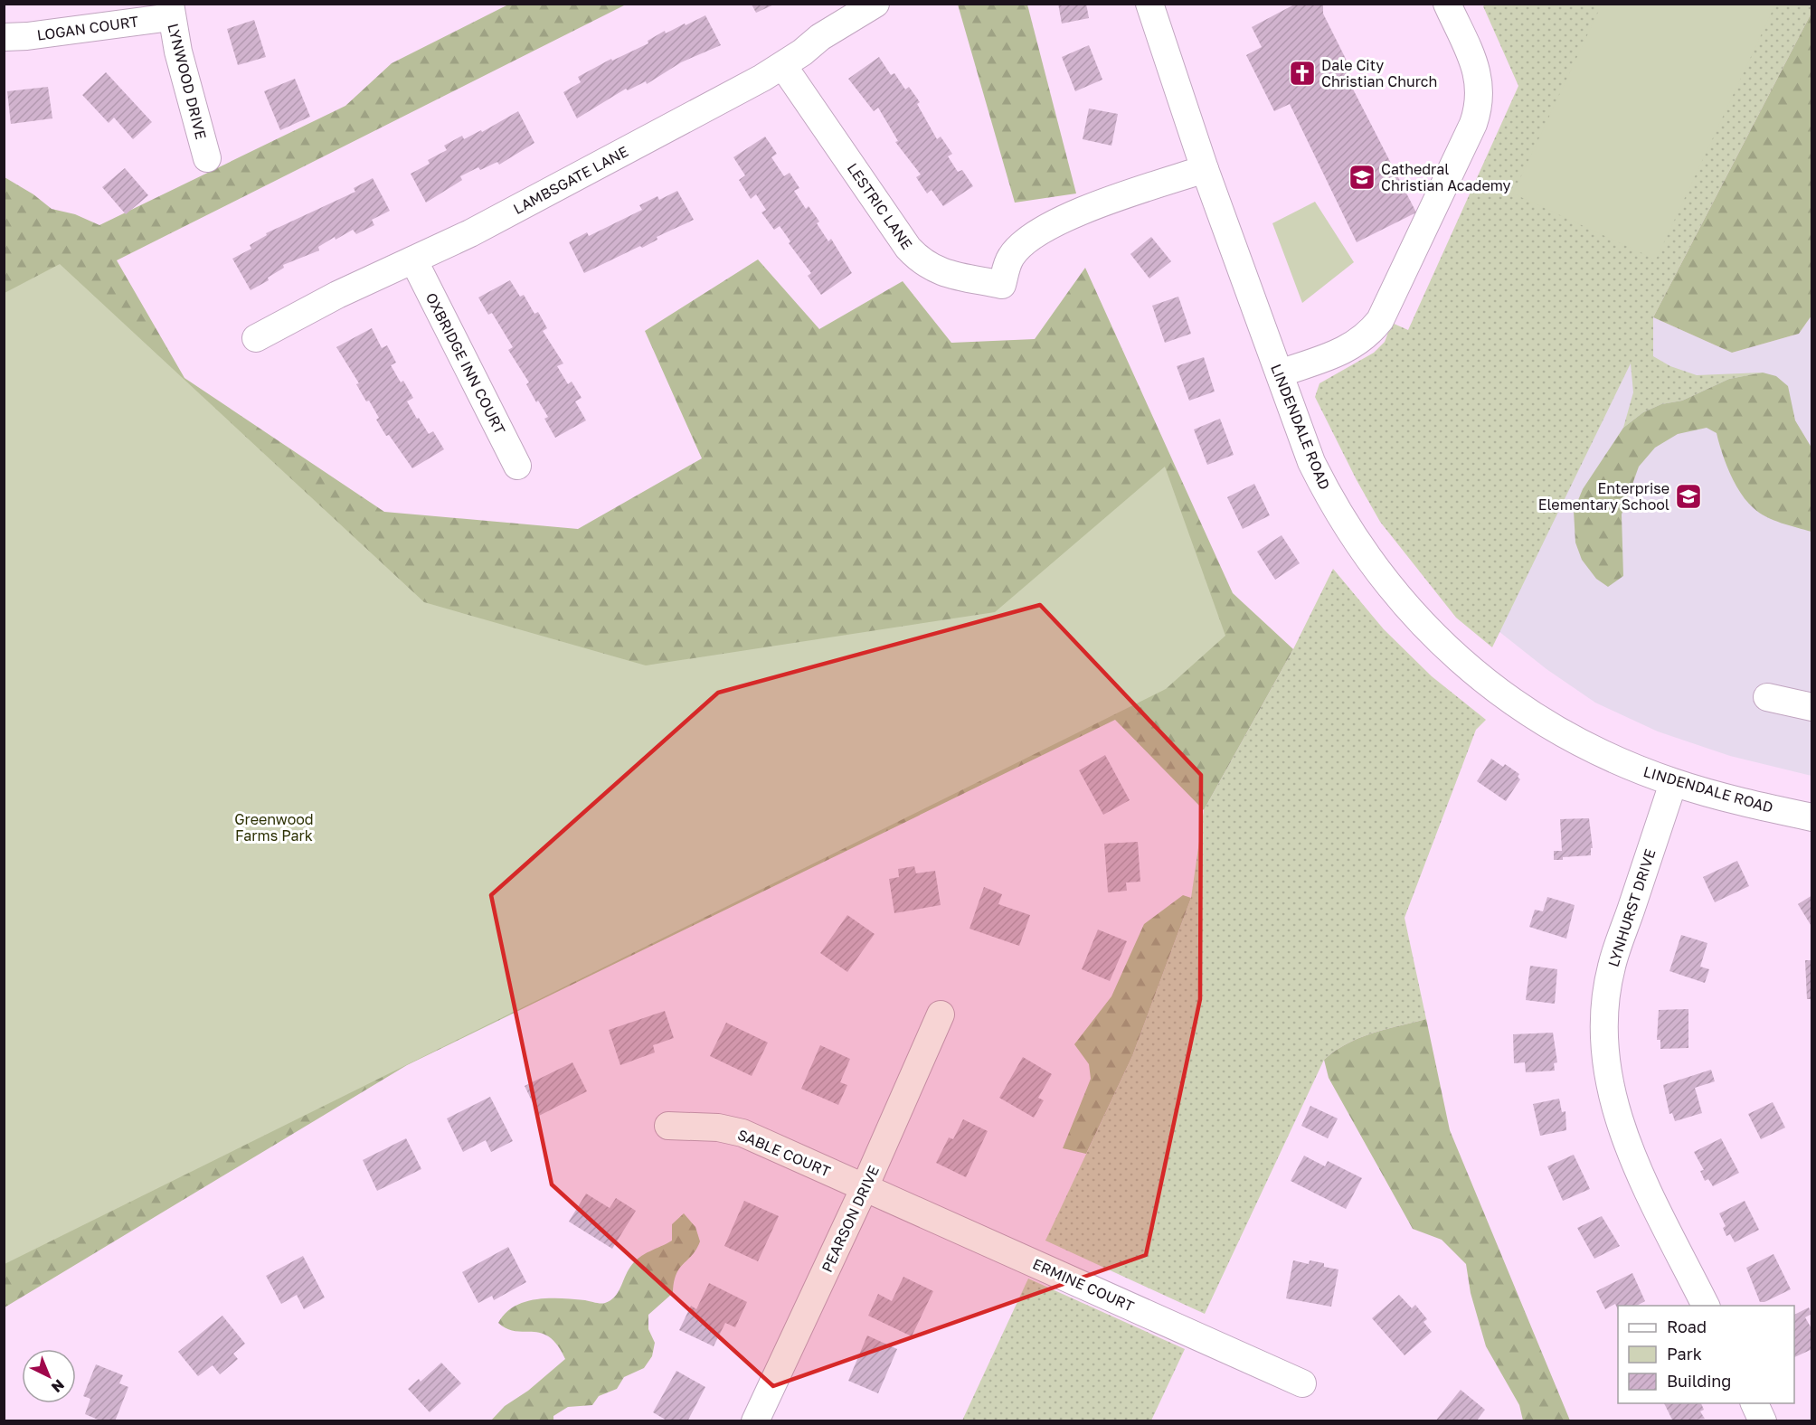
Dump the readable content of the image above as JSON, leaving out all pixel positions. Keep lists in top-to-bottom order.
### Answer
{
  "streets": {
    "street": [
      "LOGAN COURT",
      "LYNWOOD DRIVE",
      "LAMBSGATE LANE",
      "LESTRIC LANE",
      "OXBRIDGE INN COURT",
      "LINDENDALE ROAD",
      "LYNHURST DRIVE",
      "SABLE COURT",
      "PEARSON DRIVE",
      "ERMINE COURT"
    ]
  },
  "crossings": [
    ["LOGAN COURT", "LYNWOOD DRIVE"],
    ["LAMBSGATE LANE", "LESTRIC LANE"],
    ["LAMBSGATE LANE", "OXBRIDGE INN COURT"],
    ["LESTRIC LANE", "LINDENDALE ROAD"],
    ["LINDENDALE ROAD", "LYNHURST DRIVE"],
    ["SABLE COURT", "PEARSON DRIVE"],
    ["SABLE COURT", "ERMINE COURT"],
    ["PEARSON DRIVE", "ERMINE COURT"]
  ],
  "parks": ["Greenwood Farms Park"],
  "places": {
    "church": ["Dale City Christian Church"],
    "school or university": ["Cathedral Christian Academy", "Enterprise Elementary School"]
  },
  "legend": ["Road", "Park", "Building"],
  "north": "bottom right"
}
